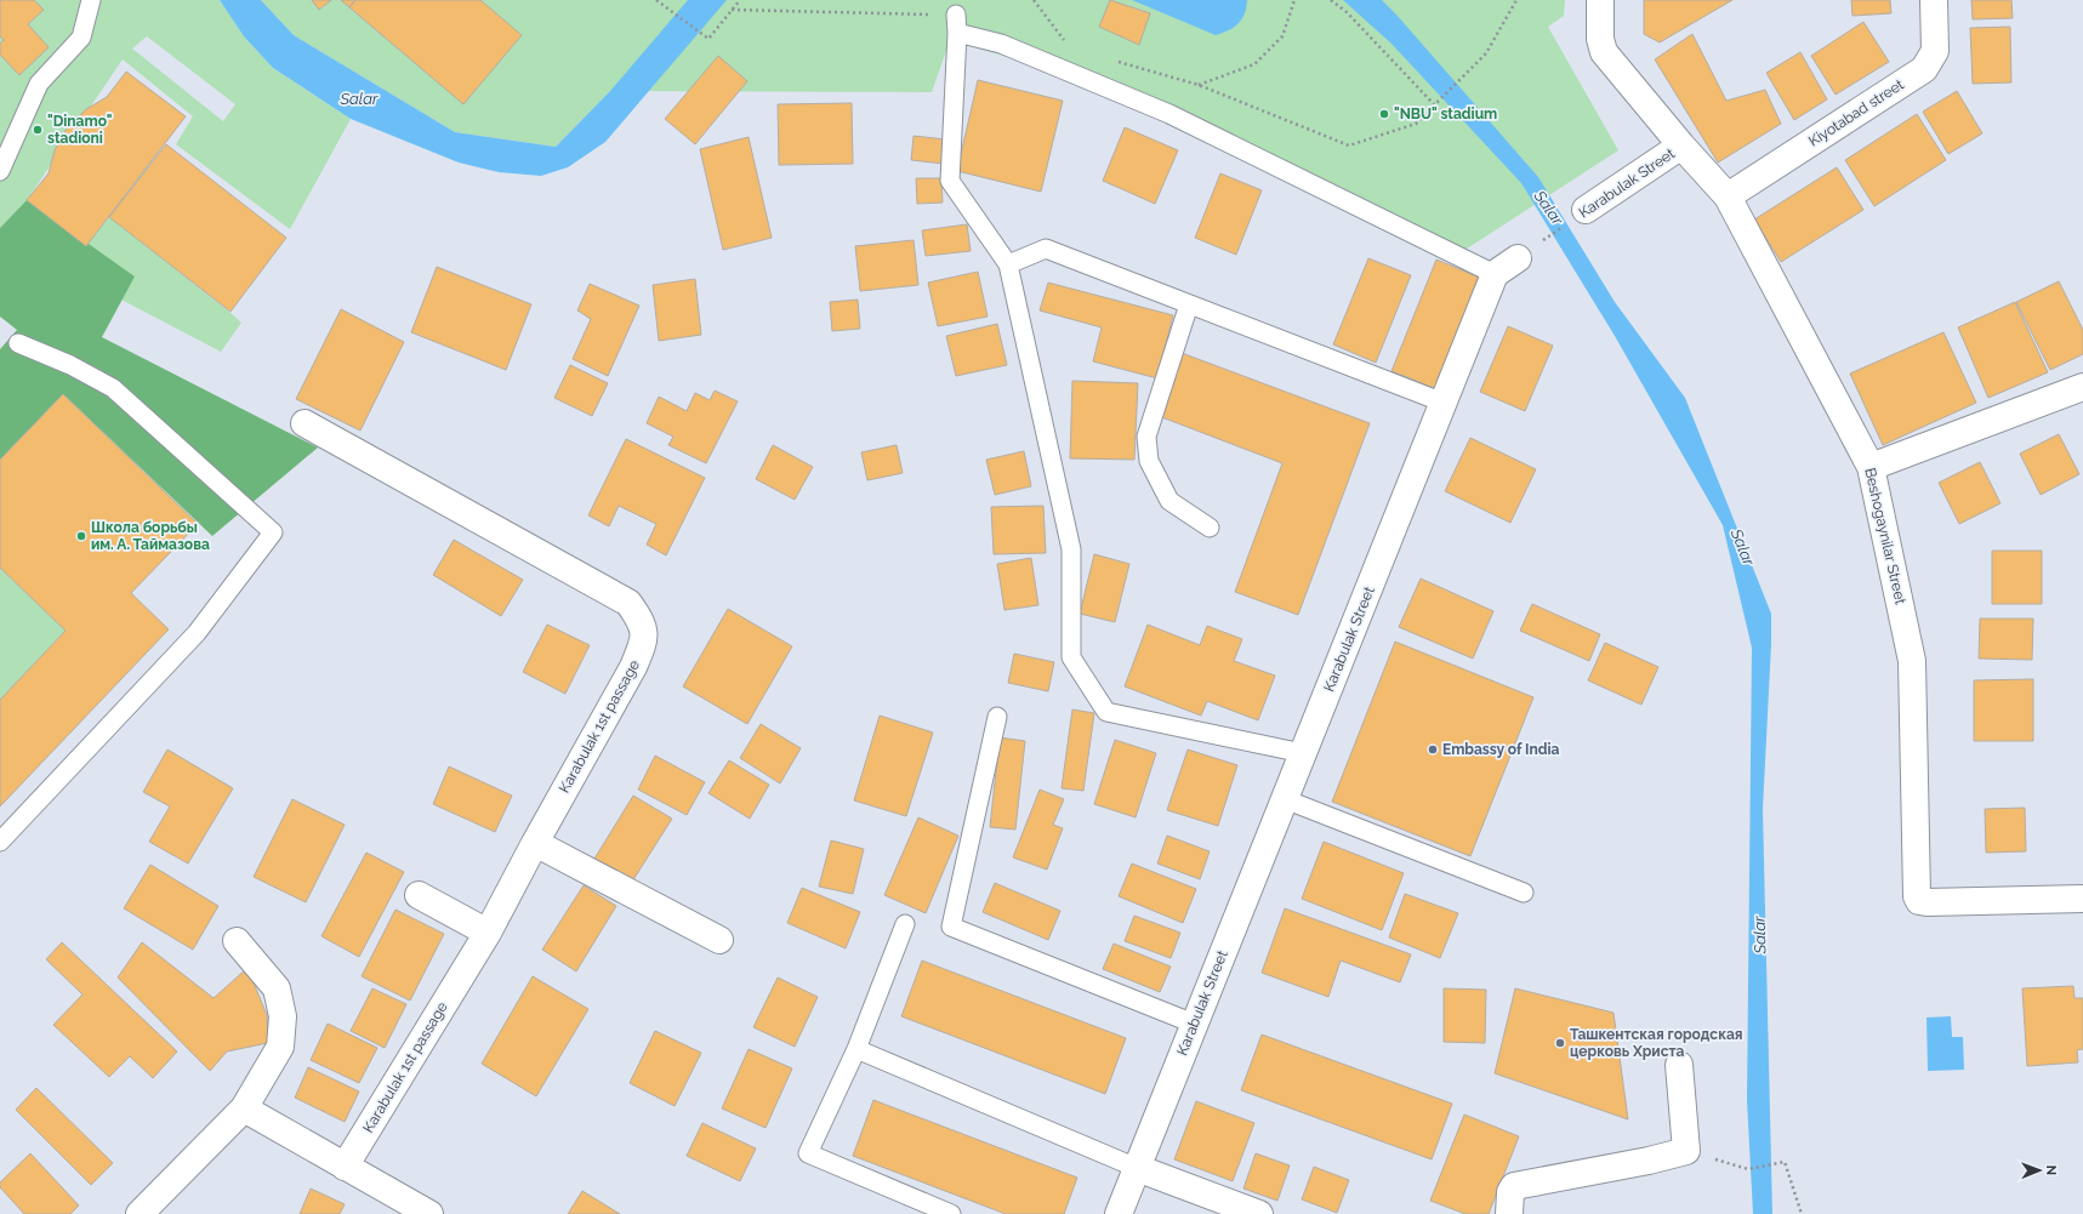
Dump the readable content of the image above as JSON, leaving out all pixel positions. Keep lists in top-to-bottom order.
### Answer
{
  "streets": {
    "street": [
      "Kiyotаbad street",
      "Karabulak Street",
      "Beshogaynilar Street",
      "Karabulak 1st passage"
    ]
  },
  "crossings": [
    ["Kiyotаbad street", "Beshogaynilar Street"],
    ["Karabulak Street", "Beshogaynilar Street"]
  ],
  "water": ["Salar"],
  "places": [
    "\"NBU\" stadium",
    "\"Dinamo\" stadioni",
    "Школа борьбы им. А. Таймазова",
    "Embassy of India",
    "Ташкентская городская церковь Христа"
  ],
  "north": "right"
}
